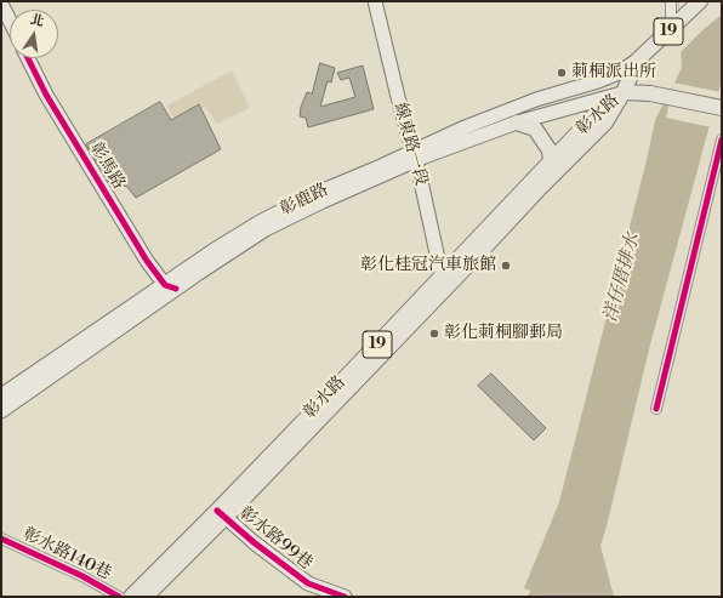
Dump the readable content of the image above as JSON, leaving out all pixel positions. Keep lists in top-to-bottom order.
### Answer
{
  "streets": {
    "main road": [
      "19",
      "彰水路",
      "線東路一段",
      "彰馬路",
      "彰鹿路",
      "彰水路99巷"
    ],
    "street": ["彰水路140巷"]
  },
  "crossings": [
    ["19", "彰水路"],
    ["19", "彰鹿路"],
    ["彰水路", "線東路一段"],
    ["彰水路", "彰鹿路"],
    ["彰水路", "彰水路99巷"],
    ["線東路一段", "彰鹿路"],
    ["彰馬路", "彰鹿路"]
  ],
  "water": ["洋仔厝排水"],
  "places": ["莿桐派出所", "彰化桂冠汽車旅館", "彰化莿桐腳郵局"],
  "north": "top"
}
